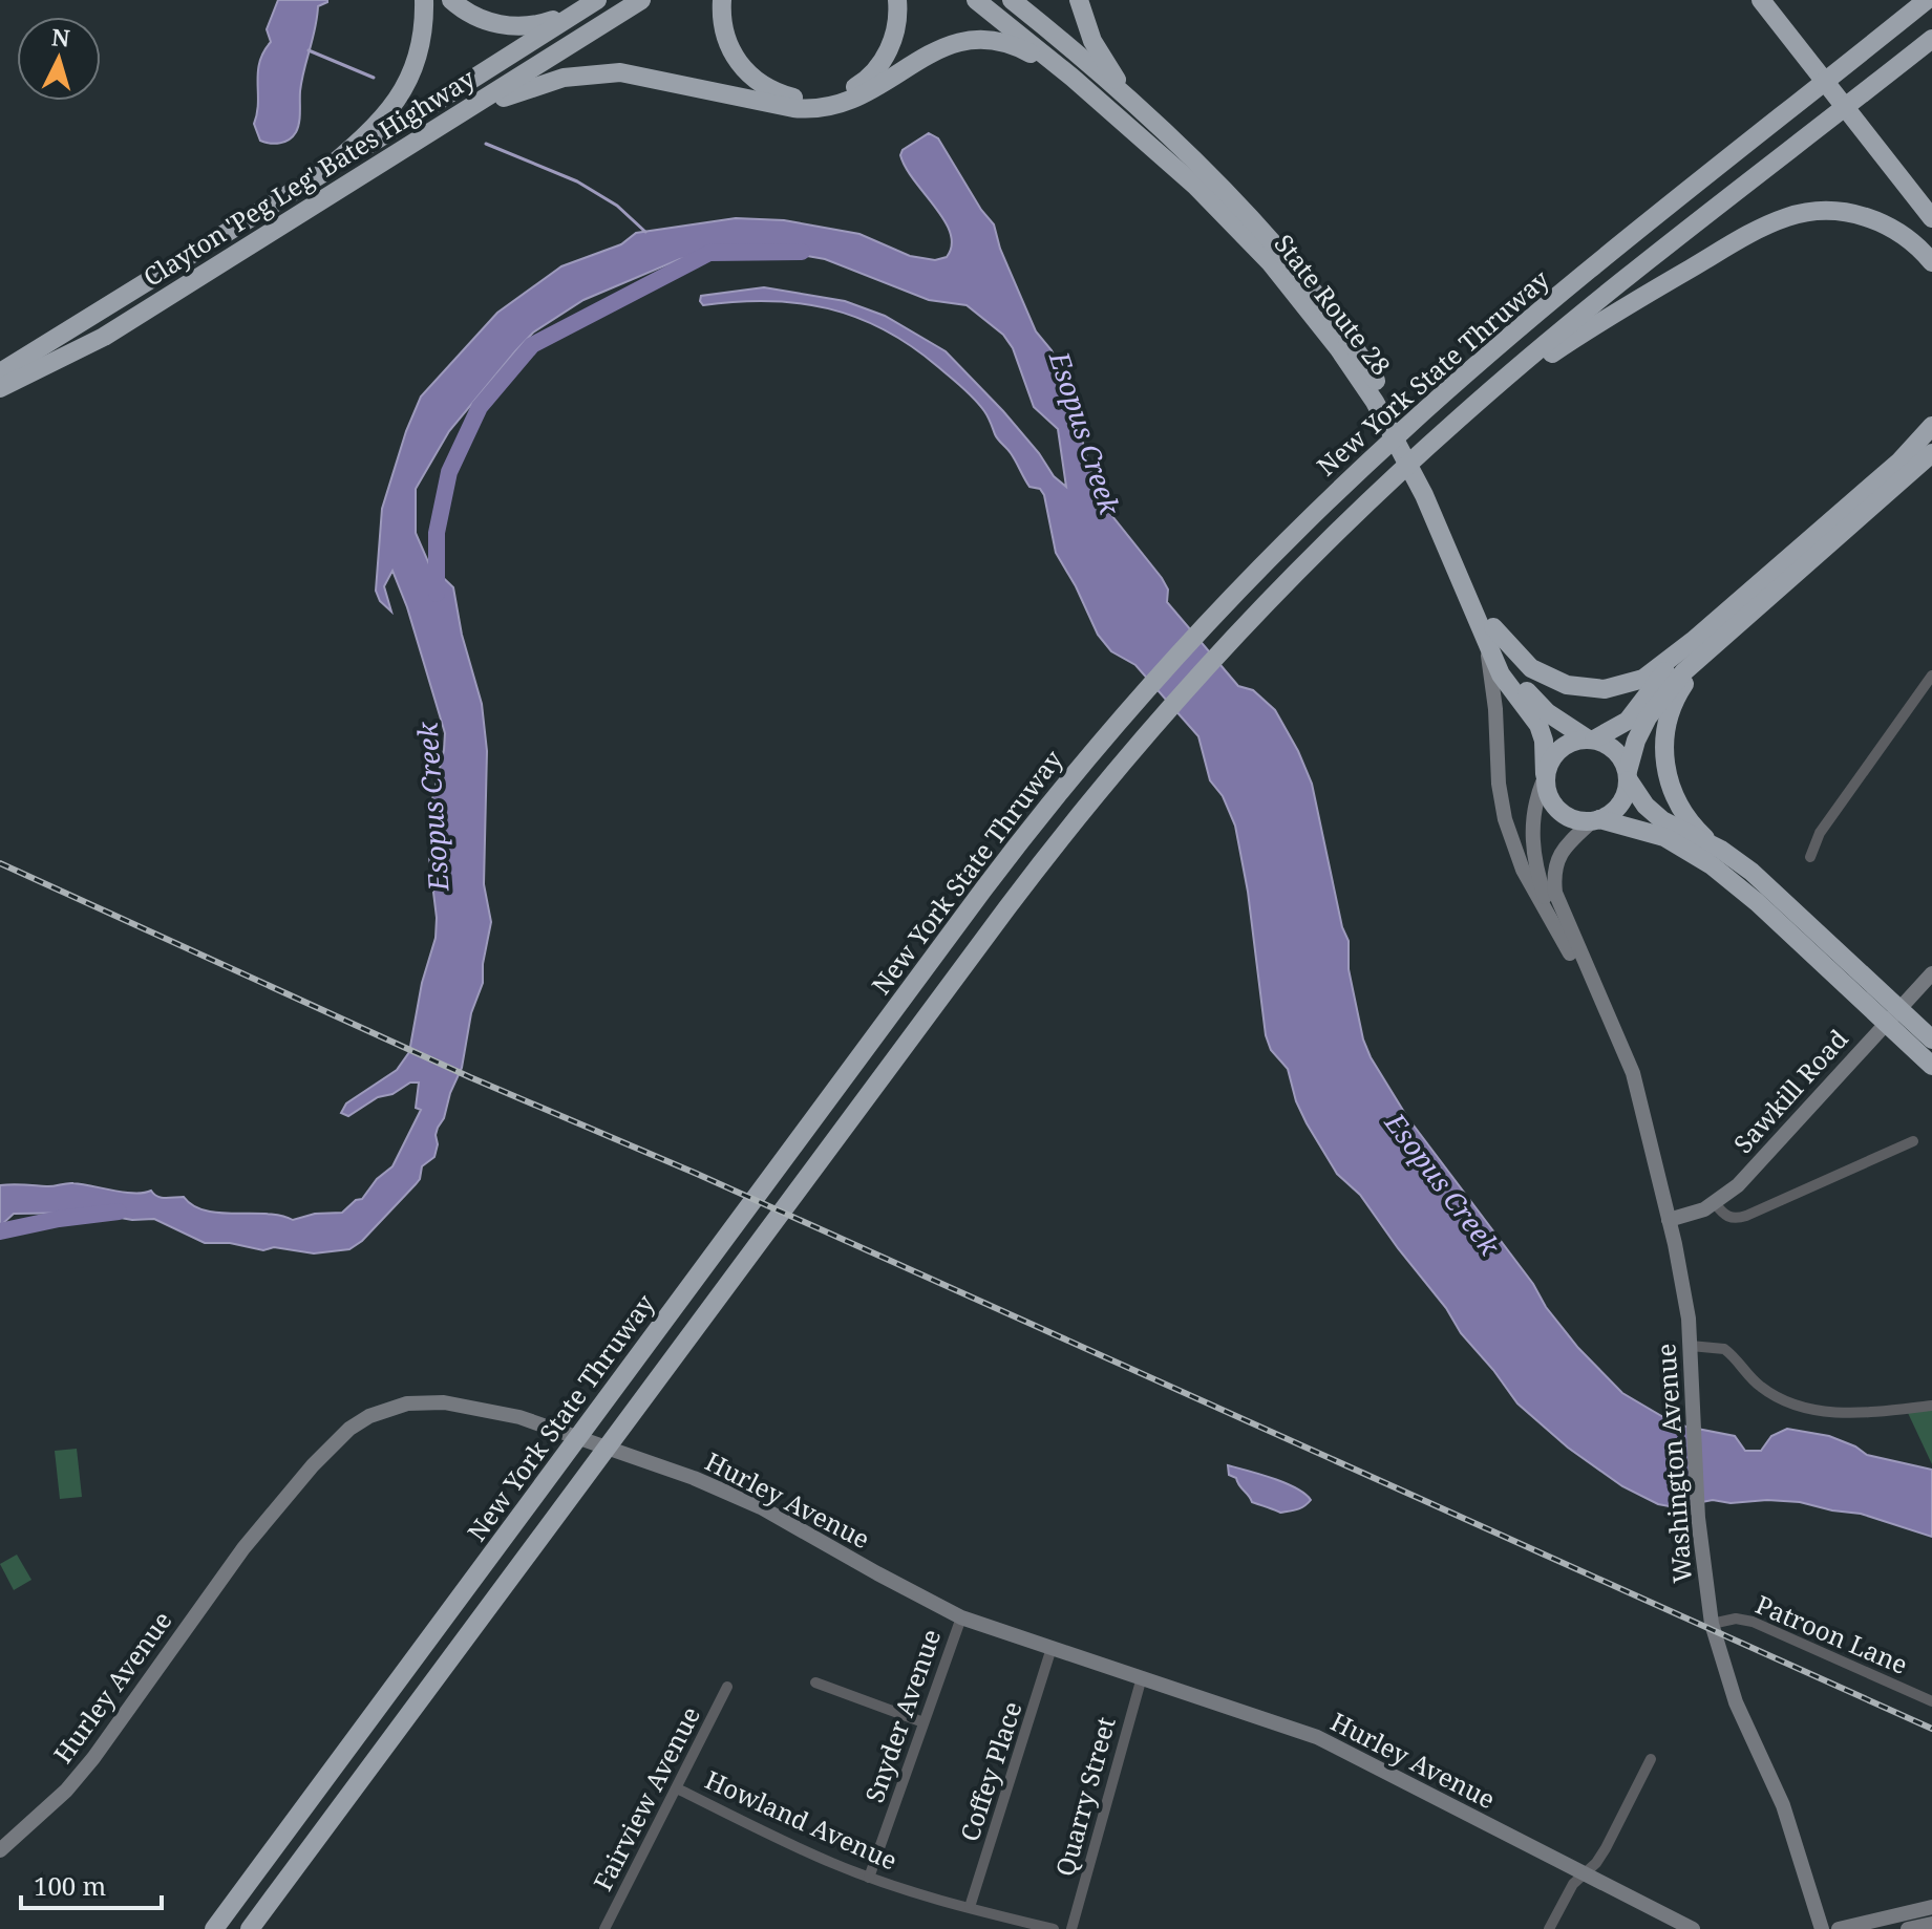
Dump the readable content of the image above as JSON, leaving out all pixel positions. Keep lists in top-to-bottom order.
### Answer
{
  "streets": {
    "highway": ["Clayton 'Peg Leg' Bates Highway", "State Route 28", "New York State Thruway"],
    "street": [
      "Sawkill Road",
      "Washington Avenue",
      "Hurley Avenue",
      "Patroon Lane",
      "Snyder Avenue",
      "Coffey Place",
      "Quarry Street",
      "Fairview Avenue",
      "Howland Avenue"
    ]
  },
  "crossings": [
    ["State Route 28", "Washington Avenue"],
    ["Sawkill Road", "Washington Avenue"],
    ["Washington Avenue", "Patroon Lane"],
    ["Hurley Avenue", "Snyder Avenue"],
    ["Hurley Avenue", "Coffey Place"],
    ["Hurley Avenue", "Quarry Street"],
    ["Snyder Avenue", "Howland Avenue"],
    ["Coffey Place", "Howland Avenue"],
    ["Fairview Avenue", "Howland Avenue"]
  ],
  "water": ["Esopus Creek"],
  "scale_bar": "100 m",
  "north": "top"
}
